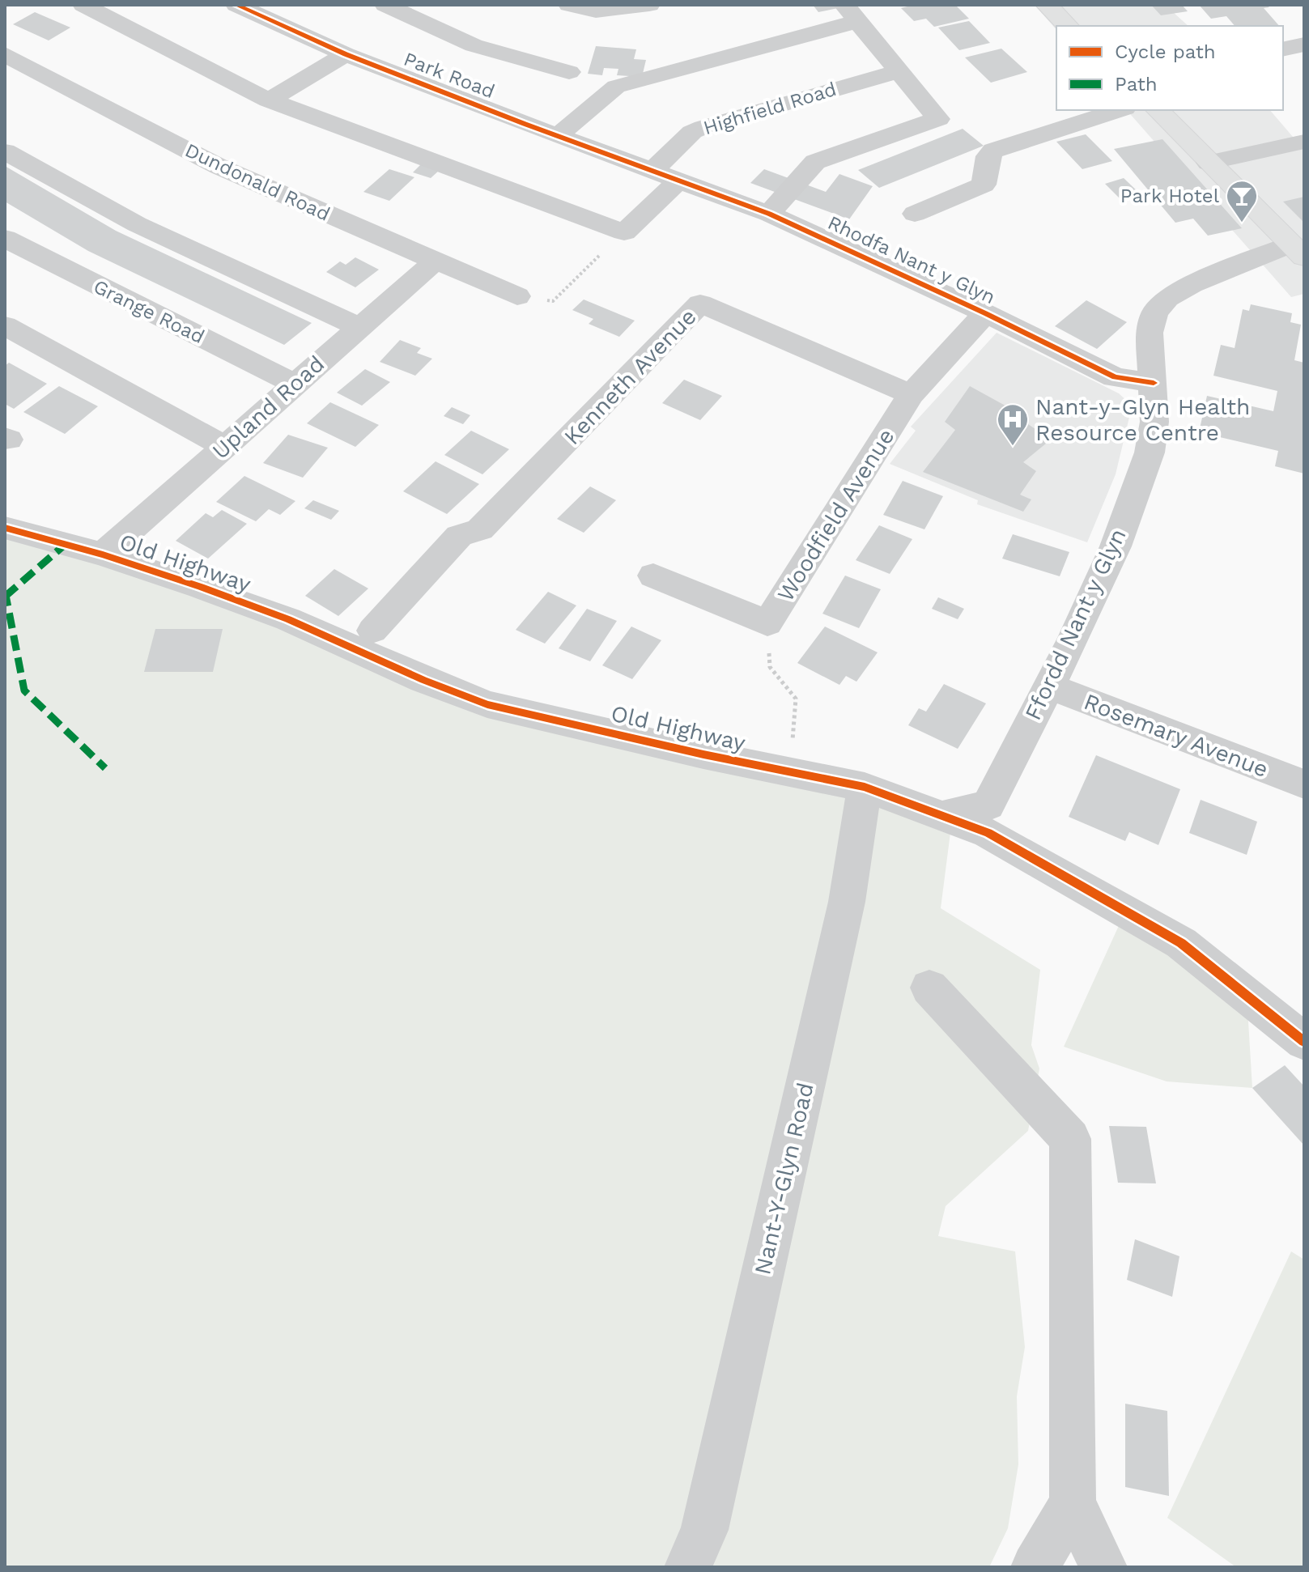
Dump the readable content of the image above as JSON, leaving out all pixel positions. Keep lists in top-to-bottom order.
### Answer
{
  "streets": {
    "street": [
      "Park Road",
      "Highfield Road",
      "Dundonald Road",
      "Rhodfa Nant y Glyn",
      "Grange Road",
      "Kenneth Avenue",
      "Upland Road",
      "Woodfield Avenue",
      "Old Highway",
      "Ffordd Nant y Glyn",
      "Rosemary Avenue",
      "Nant-Y-Glyn Road"
    ]
  },
  "crossings": [
    ["Park Road", "Highfield Road"],
    ["Park Road", "Rhodfa Nant y Glyn"],
    ["Highfield Road", "Rhodfa Nant y Glyn"],
    ["Dundonald Road", "Upland Road"],
    ["Rhodfa Nant y Glyn", "Woodfield Avenue"],
    ["Rhodfa Nant y Glyn", "Ffordd Nant y Glyn"],
    ["Grange Road", "Upland Road"],
    ["Kenneth Avenue", "Woodfield Avenue"],
    ["Upland Road", "Old Highway"],
    ["Old Highway", "Ffordd Nant y Glyn"],
    ["Old Highway", "Nant-Y-Glyn Road"],
    ["Ffordd Nant y Glyn", "Rosemary Avenue"]
  ],
  "places": {
    "bar": ["Park Hotel"],
    "hospital": ["Nant-y-Glyn Health Resource Centre"]
  },
  "legend": ["Cycle path", "Path"]
}
